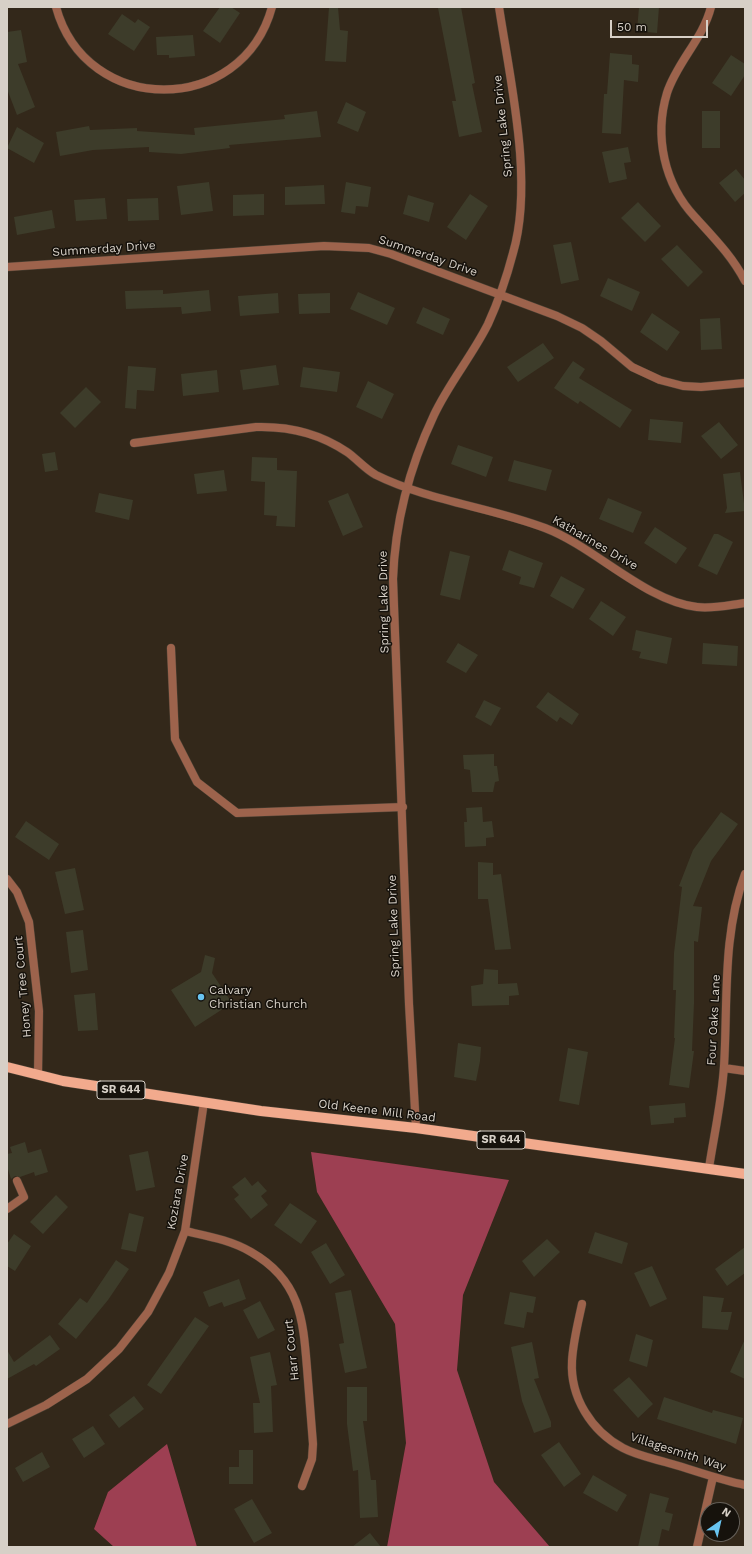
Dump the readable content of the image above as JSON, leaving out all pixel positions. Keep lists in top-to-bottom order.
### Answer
{
  "streets": {
    "main road": ["SR 644", "Old Keene Mill Road"],
    "street": [
      "Spring Lake Drive",
      "Summerday Drive",
      "Katharines Drive",
      "Honey Tree Court",
      "Four Oaks Lane",
      "Koziara Drive",
      "Harr Court",
      "Villagesmith Way"
    ]
  },
  "crossings": [
    ["Spring Lake Drive", "Summerday Drive"],
    ["Spring Lake Drive", "Katharines Drive"],
    ["Spring Lake Drive", "Old Keene Mill Road"],
    ["Honey Tree Court", "Old Keene Mill Road"],
    ["Four Oaks Lane", "Old Keene Mill Road"],
    ["Old Keene Mill Road", "Koziara Drive"],
    ["Koziara Drive", "Harr Court"]
  ],
  "places": ["Calvary Christian Church"],
  "scale_bar": "50 m",
  "north": "top right"
}
